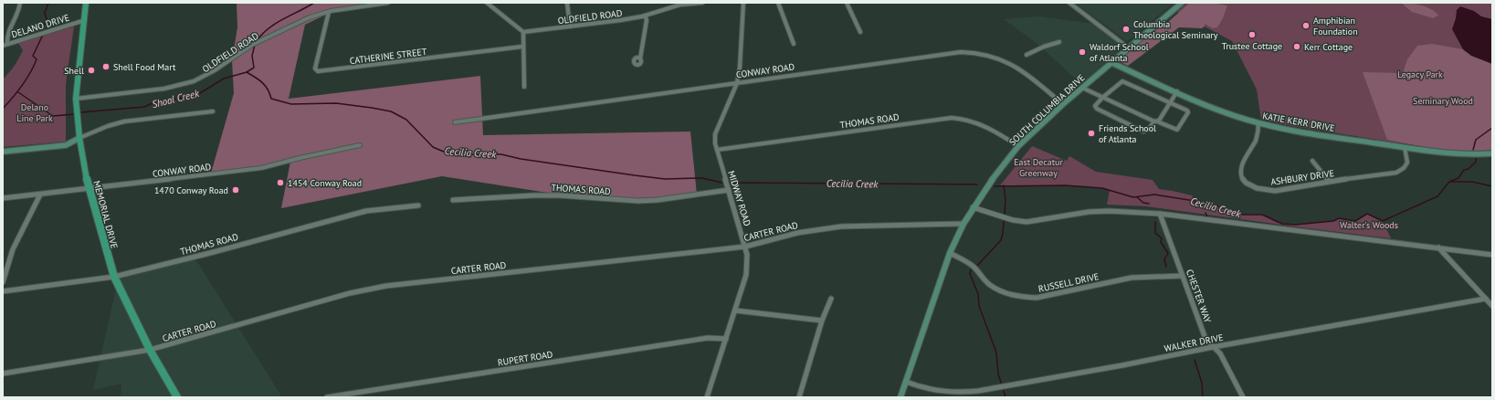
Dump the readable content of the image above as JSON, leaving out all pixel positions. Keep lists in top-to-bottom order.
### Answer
{
  "streets": {
    "main road": ["SOUTH COLUMBIA DRIVE", "KATIE KERR DRIVE", "MEMORIAL DRIVE"],
    "street": [
      "OLDFIELD ROAD",
      "DELANO DRIVE",
      "CATHERINE STREET",
      "CONWAY ROAD",
      "THOMAS ROAD",
      "ASHBURY DRIVE",
      "MIDWAY ROAD",
      "CARTER ROAD",
      "RUSSELL DRIVE",
      "CHESTER WAY",
      "WALKER DRIVE",
      "RUPERT ROAD"
    ]
  },
  "crossings": [
    ["OLDFIELD ROAD", "CATHERINE STREET"],
    ["OLDFIELD ROAD", "MEMORIAL DRIVE"],
    ["DELANO DRIVE", "MEMORIAL DRIVE"],
    ["CONWAY ROAD", "SOUTH COLUMBIA DRIVE"],
    ["CONWAY ROAD", "MIDWAY ROAD"],
    ["CONWAY ROAD", "MEMORIAL DRIVE"],
    ["SOUTH COLUMBIA DRIVE", "THOMAS ROAD"],
    ["SOUTH COLUMBIA DRIVE", "KATIE KERR DRIVE"],
    ["SOUTH COLUMBIA DRIVE", "CARTER ROAD"],
    ["SOUTH COLUMBIA DRIVE", "RUSSELL DRIVE"],
    ["SOUTH COLUMBIA DRIVE", "WALKER DRIVE"],
    ["THOMAS ROAD", "MIDWAY ROAD"],
    ["THOMAS ROAD", "MEMORIAL DRIVE"],
    ["KATIE KERR DRIVE", "ASHBURY DRIVE"],
    ["MIDWAY ROAD", "CARTER ROAD"],
    ["MIDWAY ROAD", "RUPERT ROAD"],
    ["MEMORIAL DRIVE", "CARTER ROAD"],
    ["RUSSELL DRIVE", "CHESTER WAY"],
    ["CHESTER WAY", "WALKER DRIVE"]
  ],
  "water": ["Shoal Creek", "Cecilia Creek"],
  "parks": [
    "Legacy Park",
    "Seminary Wood",
    "Delano Line Park",
    "East Decatur Greenway",
    "Walter's Woods"
  ],
  "places": [
    "Amphibian Foundation",
    "Columbia Theological Seminary",
    "Trustee Cottage",
    "Kerr Cottage",
    "Waldorf School of Atlanta",
    "Shell Food Mart",
    "Shell",
    "Friends School of Atlanta",
    "1454 Conway Road",
    "1470 Conway Road"
  ]
}
